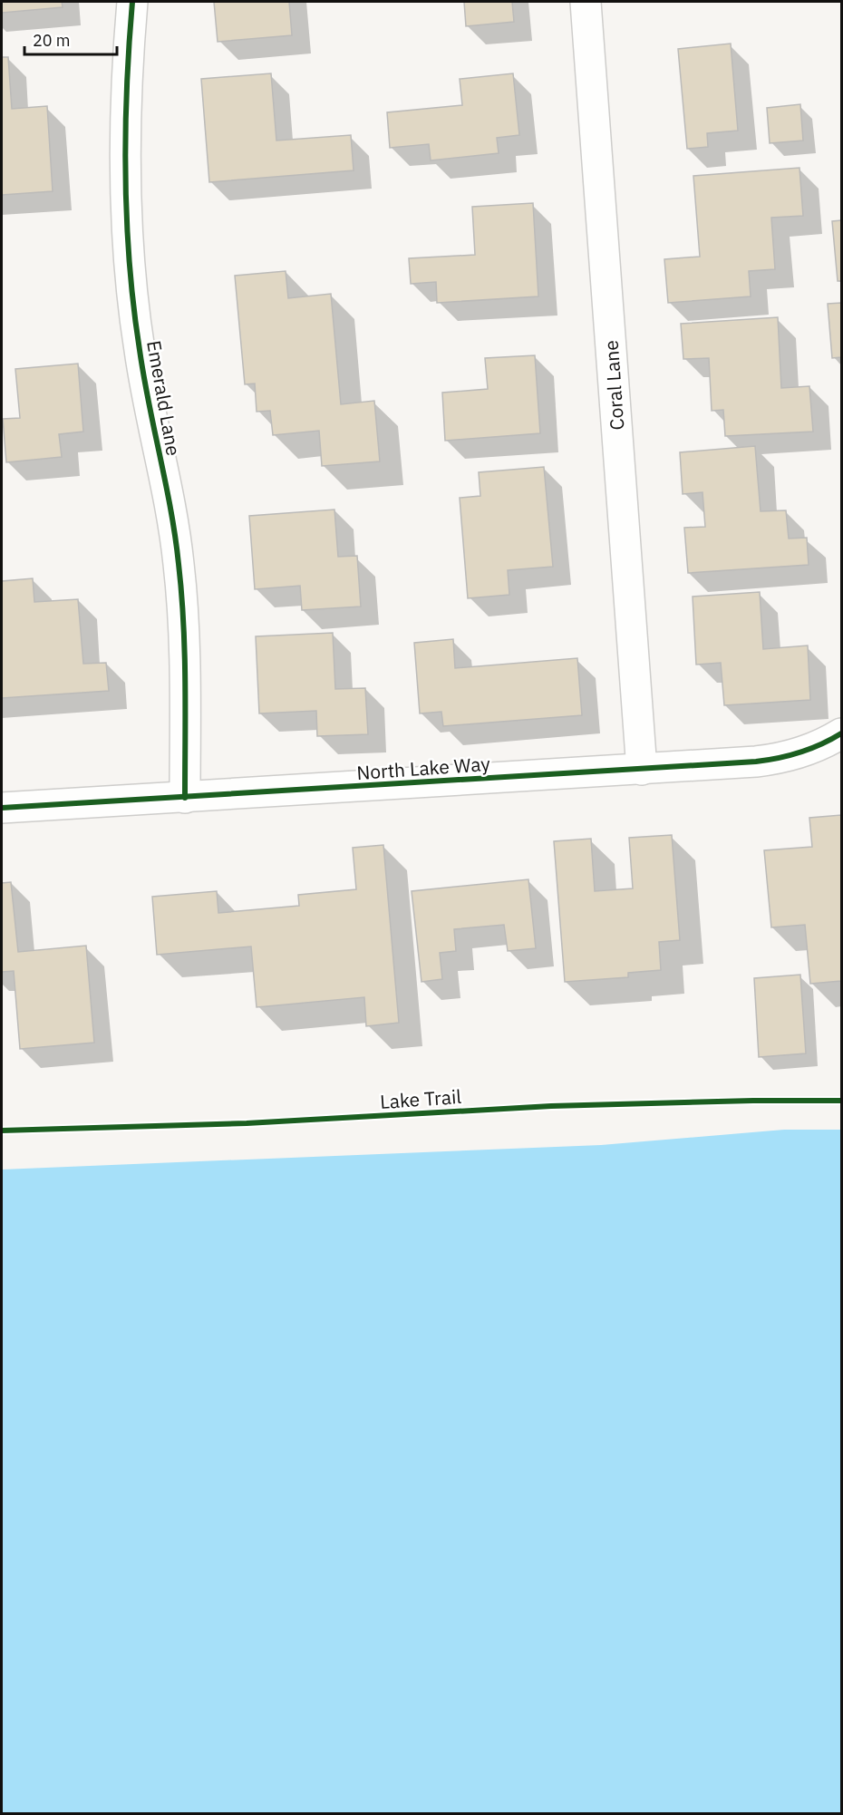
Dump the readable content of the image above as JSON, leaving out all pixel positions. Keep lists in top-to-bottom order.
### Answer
{
  "streets": {
    "street": ["Coral Lane", "Emerald Lane", "North Lake Way"],
    "cycle path": ["Lake Trail"]
  },
  "crossings": [
    ["Coral Lane", "North Lake Way"],
    ["Emerald Lane", "North Lake Way"]
  ],
  "scale_bar": "20 m"
}
